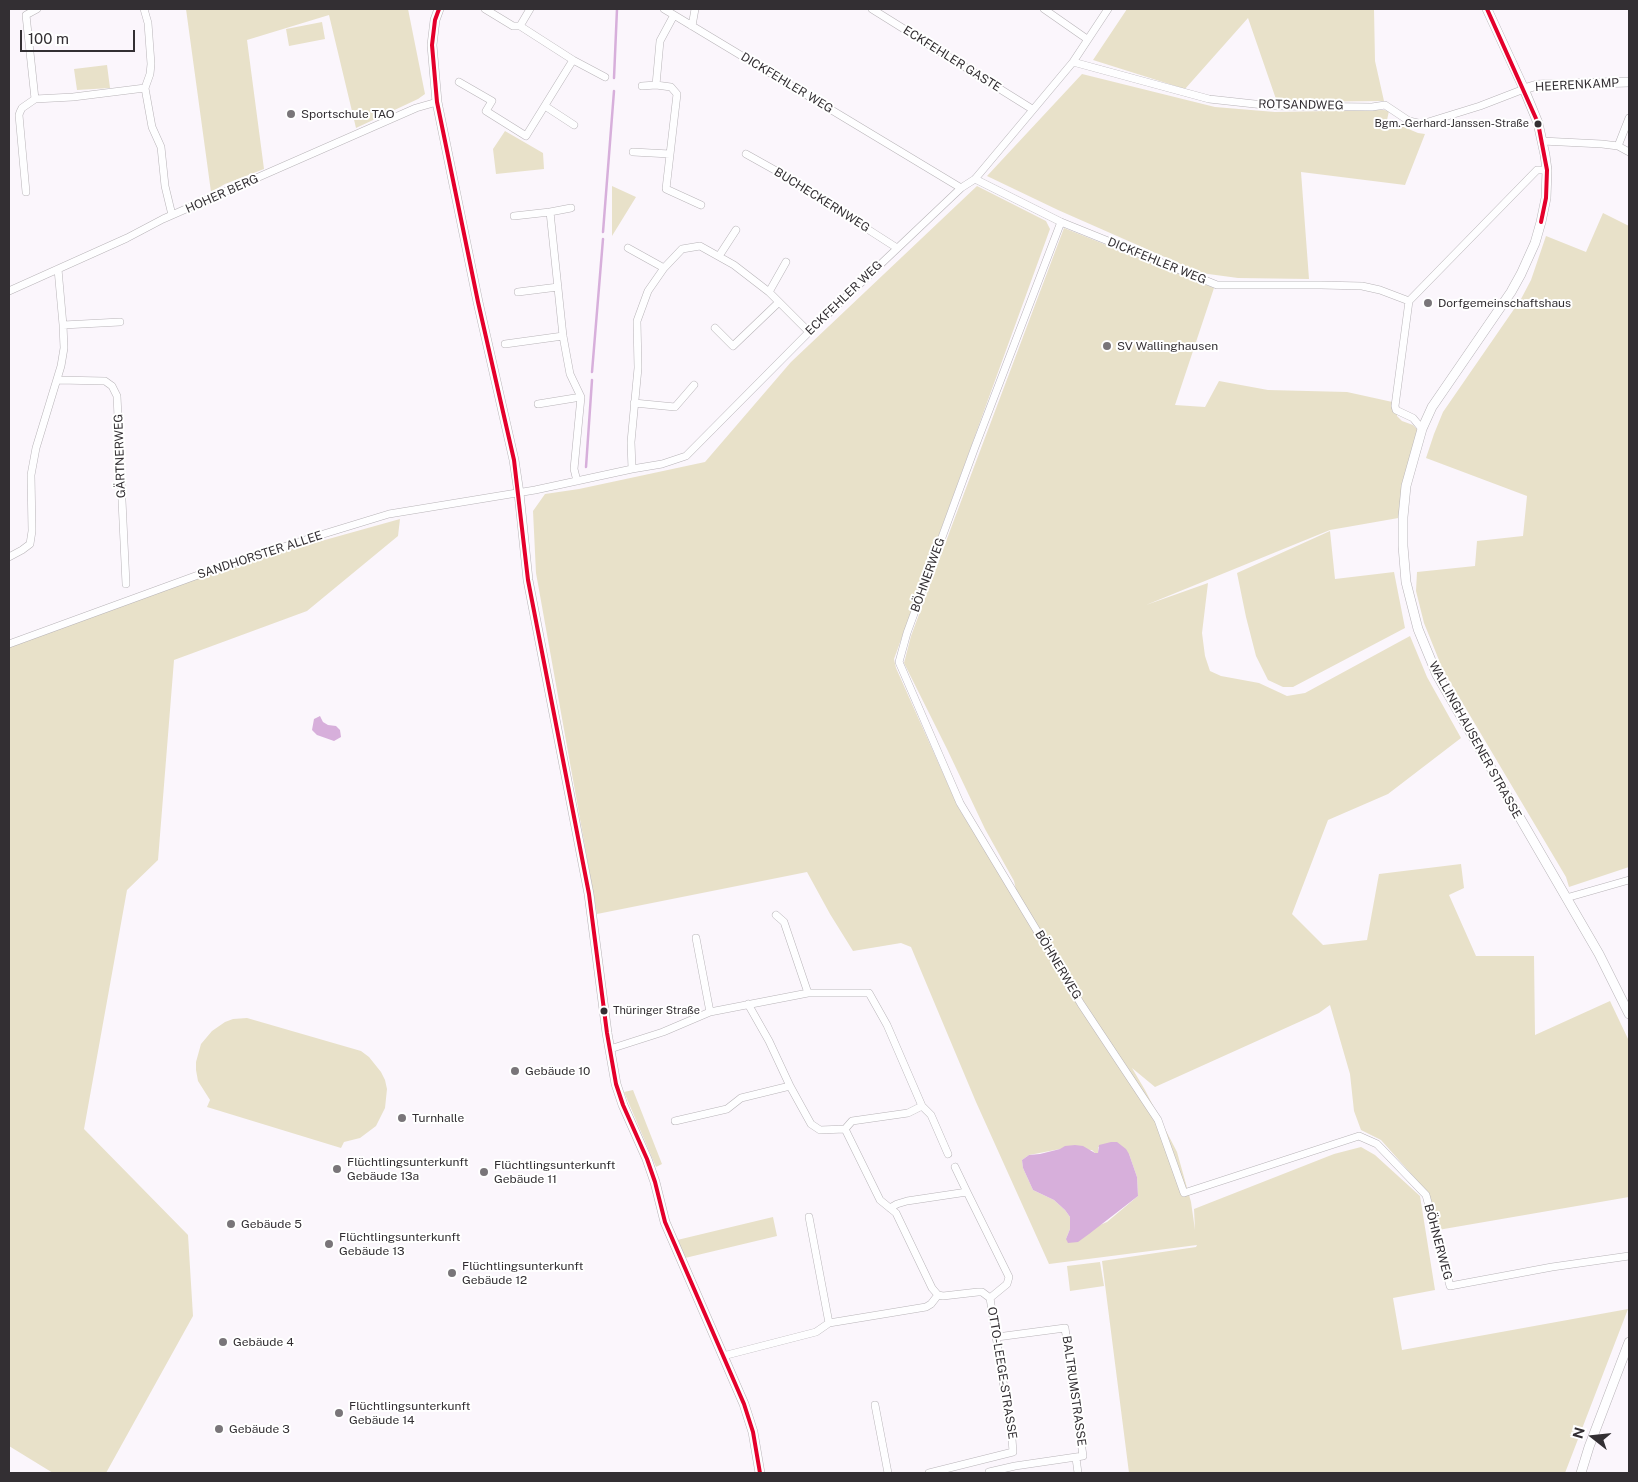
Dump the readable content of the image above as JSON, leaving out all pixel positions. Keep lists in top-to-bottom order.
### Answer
{
  "streets": {
    "street": [
      "ECKFEHLER GASTE",
      "DICKFEHLER WEG",
      "HEERENKAMP",
      "ROTSANDWEG",
      "HOHER BERG",
      "BUCHECKERNWEG",
      "ECKFEHLER WEG",
      "GÄRTNERWEG",
      "SANDHORSTER ALLEE",
      "BÖHNERWEG",
      "WALLINGHAUSENER STRASSE",
      "OTTO-LEEGE-STRASSE",
      "BALTRUMSTRASSE"
    ]
  },
  "crossings": [
    ["ECKFEHLER GASTE", "ECKFEHLER WEG"],
    ["DICKFEHLER WEG", "ECKFEHLER WEG"],
    ["DICKFEHLER WEG", "BÖHNERWEG"],
    ["HEERENKAMP", "ROTSANDWEG"],
    ["HEERENKAMP", "WALLINGHAUSENER STRASSE"],
    ["ROTSANDWEG", "ECKFEHLER WEG"],
    ["ROTSANDWEG", "WALLINGHAUSENER STRASSE"],
    ["BUCHECKERNWEG", "ECKFEHLER WEG"],
    ["ECKFEHLER WEG", "SANDHORSTER ALLEE"],
    ["OTTO-LEEGE-STRASSE", "BALTRUMSTRASSE"]
  ],
  "places": [
    "Sportschule TAO",
    "Bgm.-Gerhard-Janssen-Straße",
    "Dorfgemeinschaftshaus",
    "SV Wallinghausen",
    "Thüringer Straße",
    "Gebäude 10",
    "Turnhalle",
    "Flüchtlingsunterkunft Gebäude 13a",
    "Flüchtlingsunterkunft Gebäude 11",
    "Gebäude 5",
    "Flüchtlingsunterkunft Gebäude 13",
    "Flüchtlingsunterkunft Gebäude 12",
    "Gebäude 4",
    "Flüchtlingsunterkunft Gebäude 14",
    "Gebäude 3"
  ],
  "scale_bar": "100 m",
  "north": "left"
}
